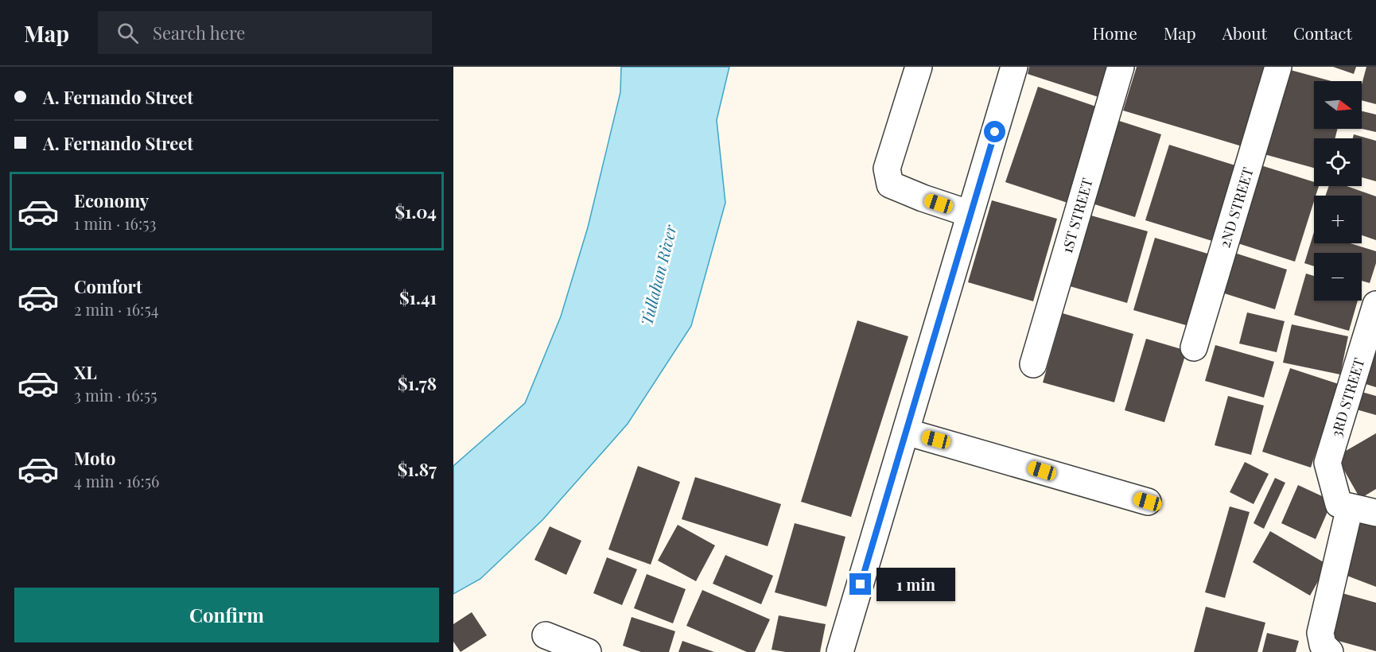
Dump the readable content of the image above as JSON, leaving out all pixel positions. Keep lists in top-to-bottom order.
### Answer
{
  "streets": {
    "street": ["2ND STREET", "1ST STREET", "3RD STREET"]
  },
  "water": ["Tullahan River"],
  "north": "right",
  "page": {
    "header": "Map",
    "search": "Search here",
    "nav": [
      "Home",
      "Map",
      "About",
      "Contact"
    ],
    "banner": ["A. Fernando Street", "A. Fernando Street"],
    "map_buttons": ["+", "−"],
    "list": [
      {
        "name": "Economy",
        "note": "1 min · 16:53",
        "value": "$1.04"
      },
      {
        "name": "Comfort",
        "note": "2 min · 16:54",
        "value": "$1.41"
      },
      {
        "name": "XL",
        "note": "3 min · 16:55",
        "value": "$1.78"
      },
      {
        "name": "Moto",
        "note": "4 min · 16:56",
        "value": "$1.87"
      }
    ],
    "bubble": "1 min",
    "buttons": "Confirm"
  }
}
